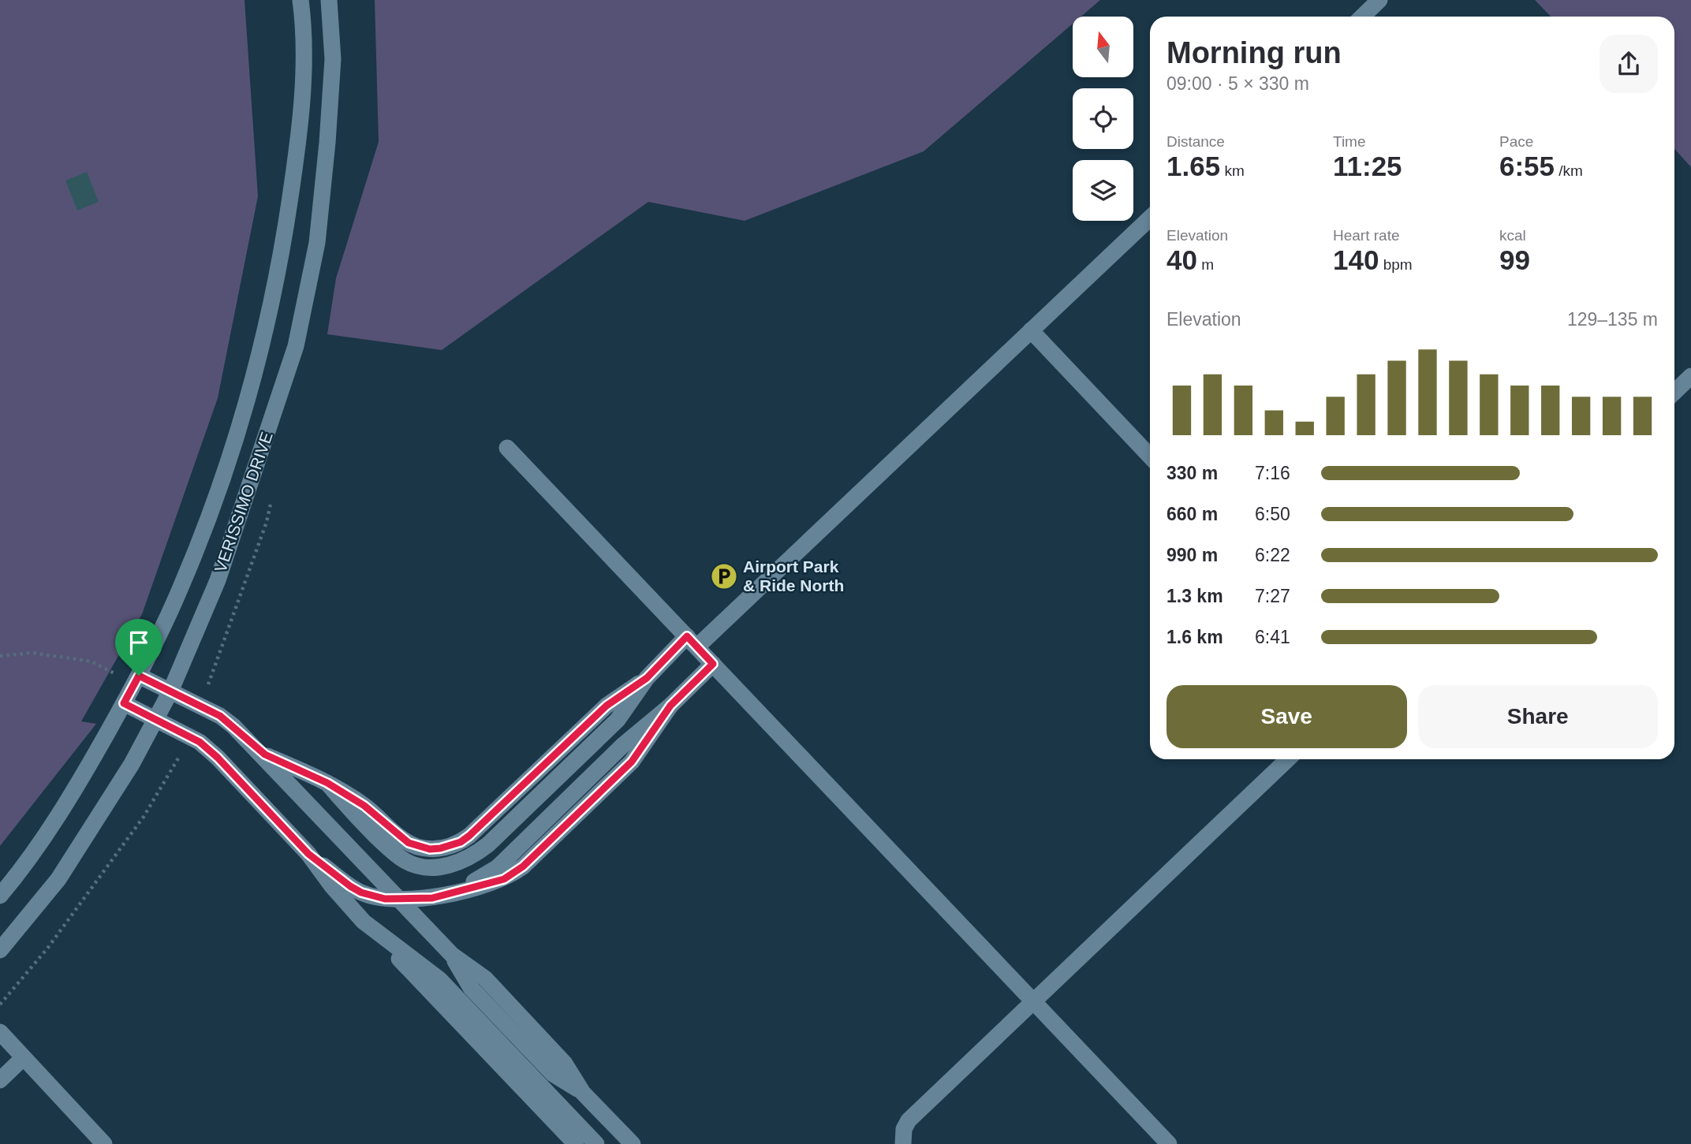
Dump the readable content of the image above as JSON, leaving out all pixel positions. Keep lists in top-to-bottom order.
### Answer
{
  "streets": {
    "street": ["VERISSIMO DRIVE"]
  },
  "places": {
    "parking": ["Airport Park & Ride North"]
  },
  "north": "top",
  "page": {
    "heading": ["Morning run", "09:00 · 5 × 330 m"],
    "stats": [
      ["Distance", "1.65 km"],
      ["Time", "11:25"],
      ["Pace", "6:55 /km"],
      ["Elevation", "40 m"],
      ["Heart rate", "140 bpm"],
      ["kcal", "99"]
    ],
    "chart": ["Elevation", "129–135 m"],
    "list": [
      {
        "name": "330 m",
        "note": "7:16"
      },
      {
        "name": "660 m",
        "note": "6:50"
      },
      {
        "name": "990 m",
        "note": "6:22"
      },
      {
        "name": "1.3 km",
        "note": "7:27"
      },
      {
        "name": "1.6 km",
        "note": "6:41"
      }
    ],
    "buttons": ["Save", "Share"]
  }
}
